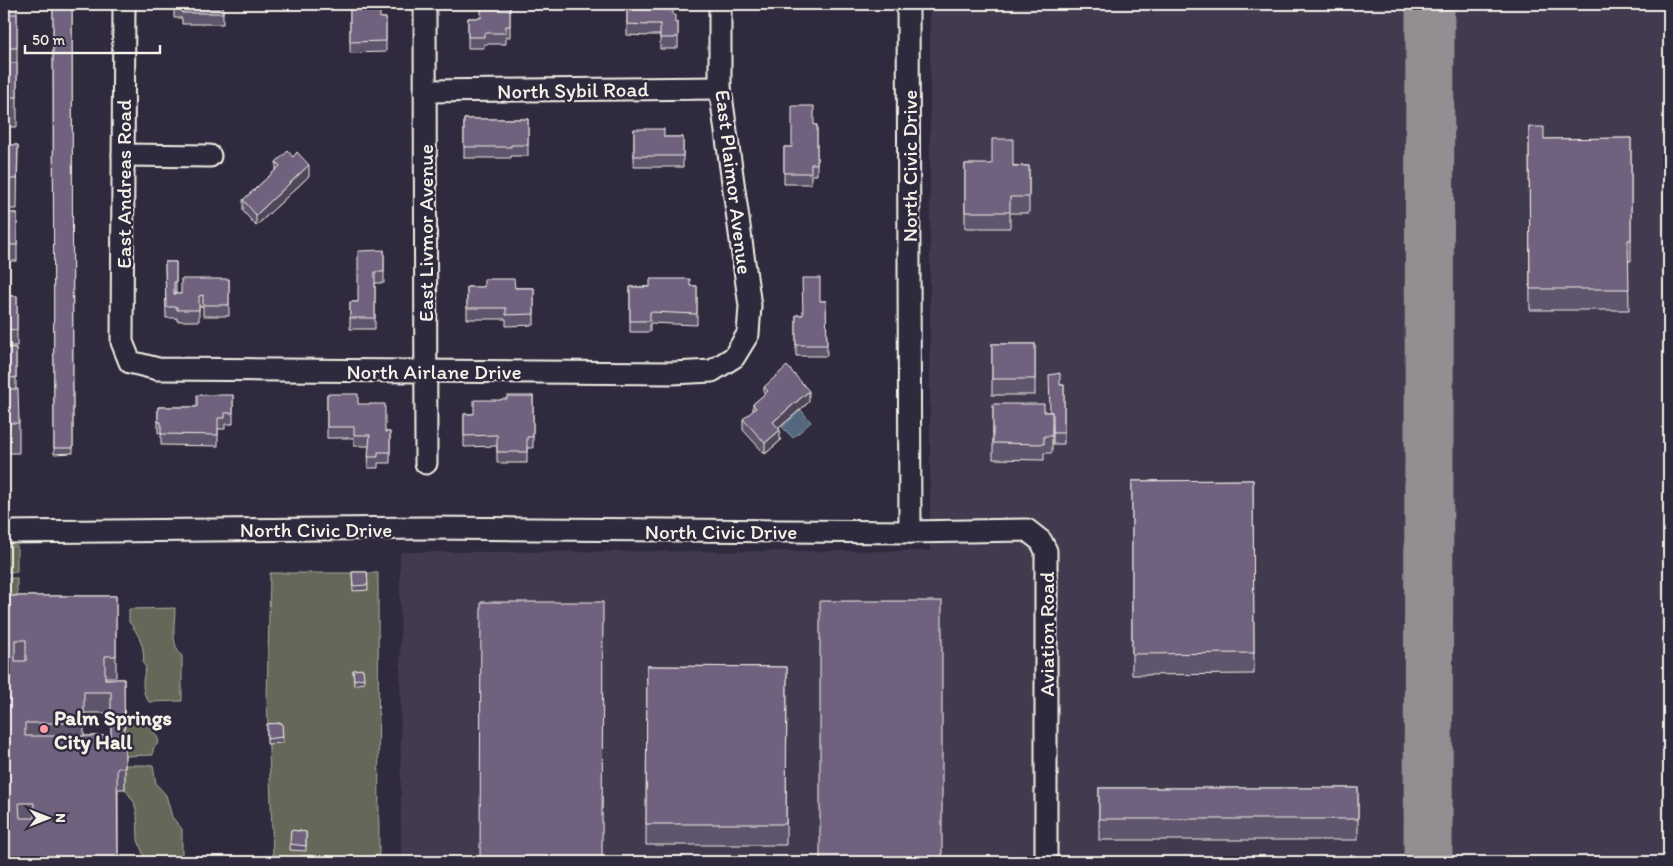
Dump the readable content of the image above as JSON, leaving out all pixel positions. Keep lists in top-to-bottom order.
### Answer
{
  "streets": {
    "street": [
      "North Sybil Road",
      "North Civic Drive",
      "East Plaimor Avenue",
      "East Andreas Road",
      "East Livmor Avenue",
      "North Airlane Drive",
      "Aviation Road"
    ]
  },
  "crossings": [
    ["North Sybil Road", "East Plaimor Avenue"],
    ["North Sybil Road", "East Livmor Avenue"],
    ["North Civic Drive", "Aviation Road"],
    ["East Plaimor Avenue", "North Airlane Drive"],
    ["East Andreas Road", "North Airlane Drive"],
    ["East Livmor Avenue", "North Airlane Drive"]
  ],
  "places": ["Palm Springs City Hall"],
  "scale_bar": "50 m",
  "north": "right"
}
